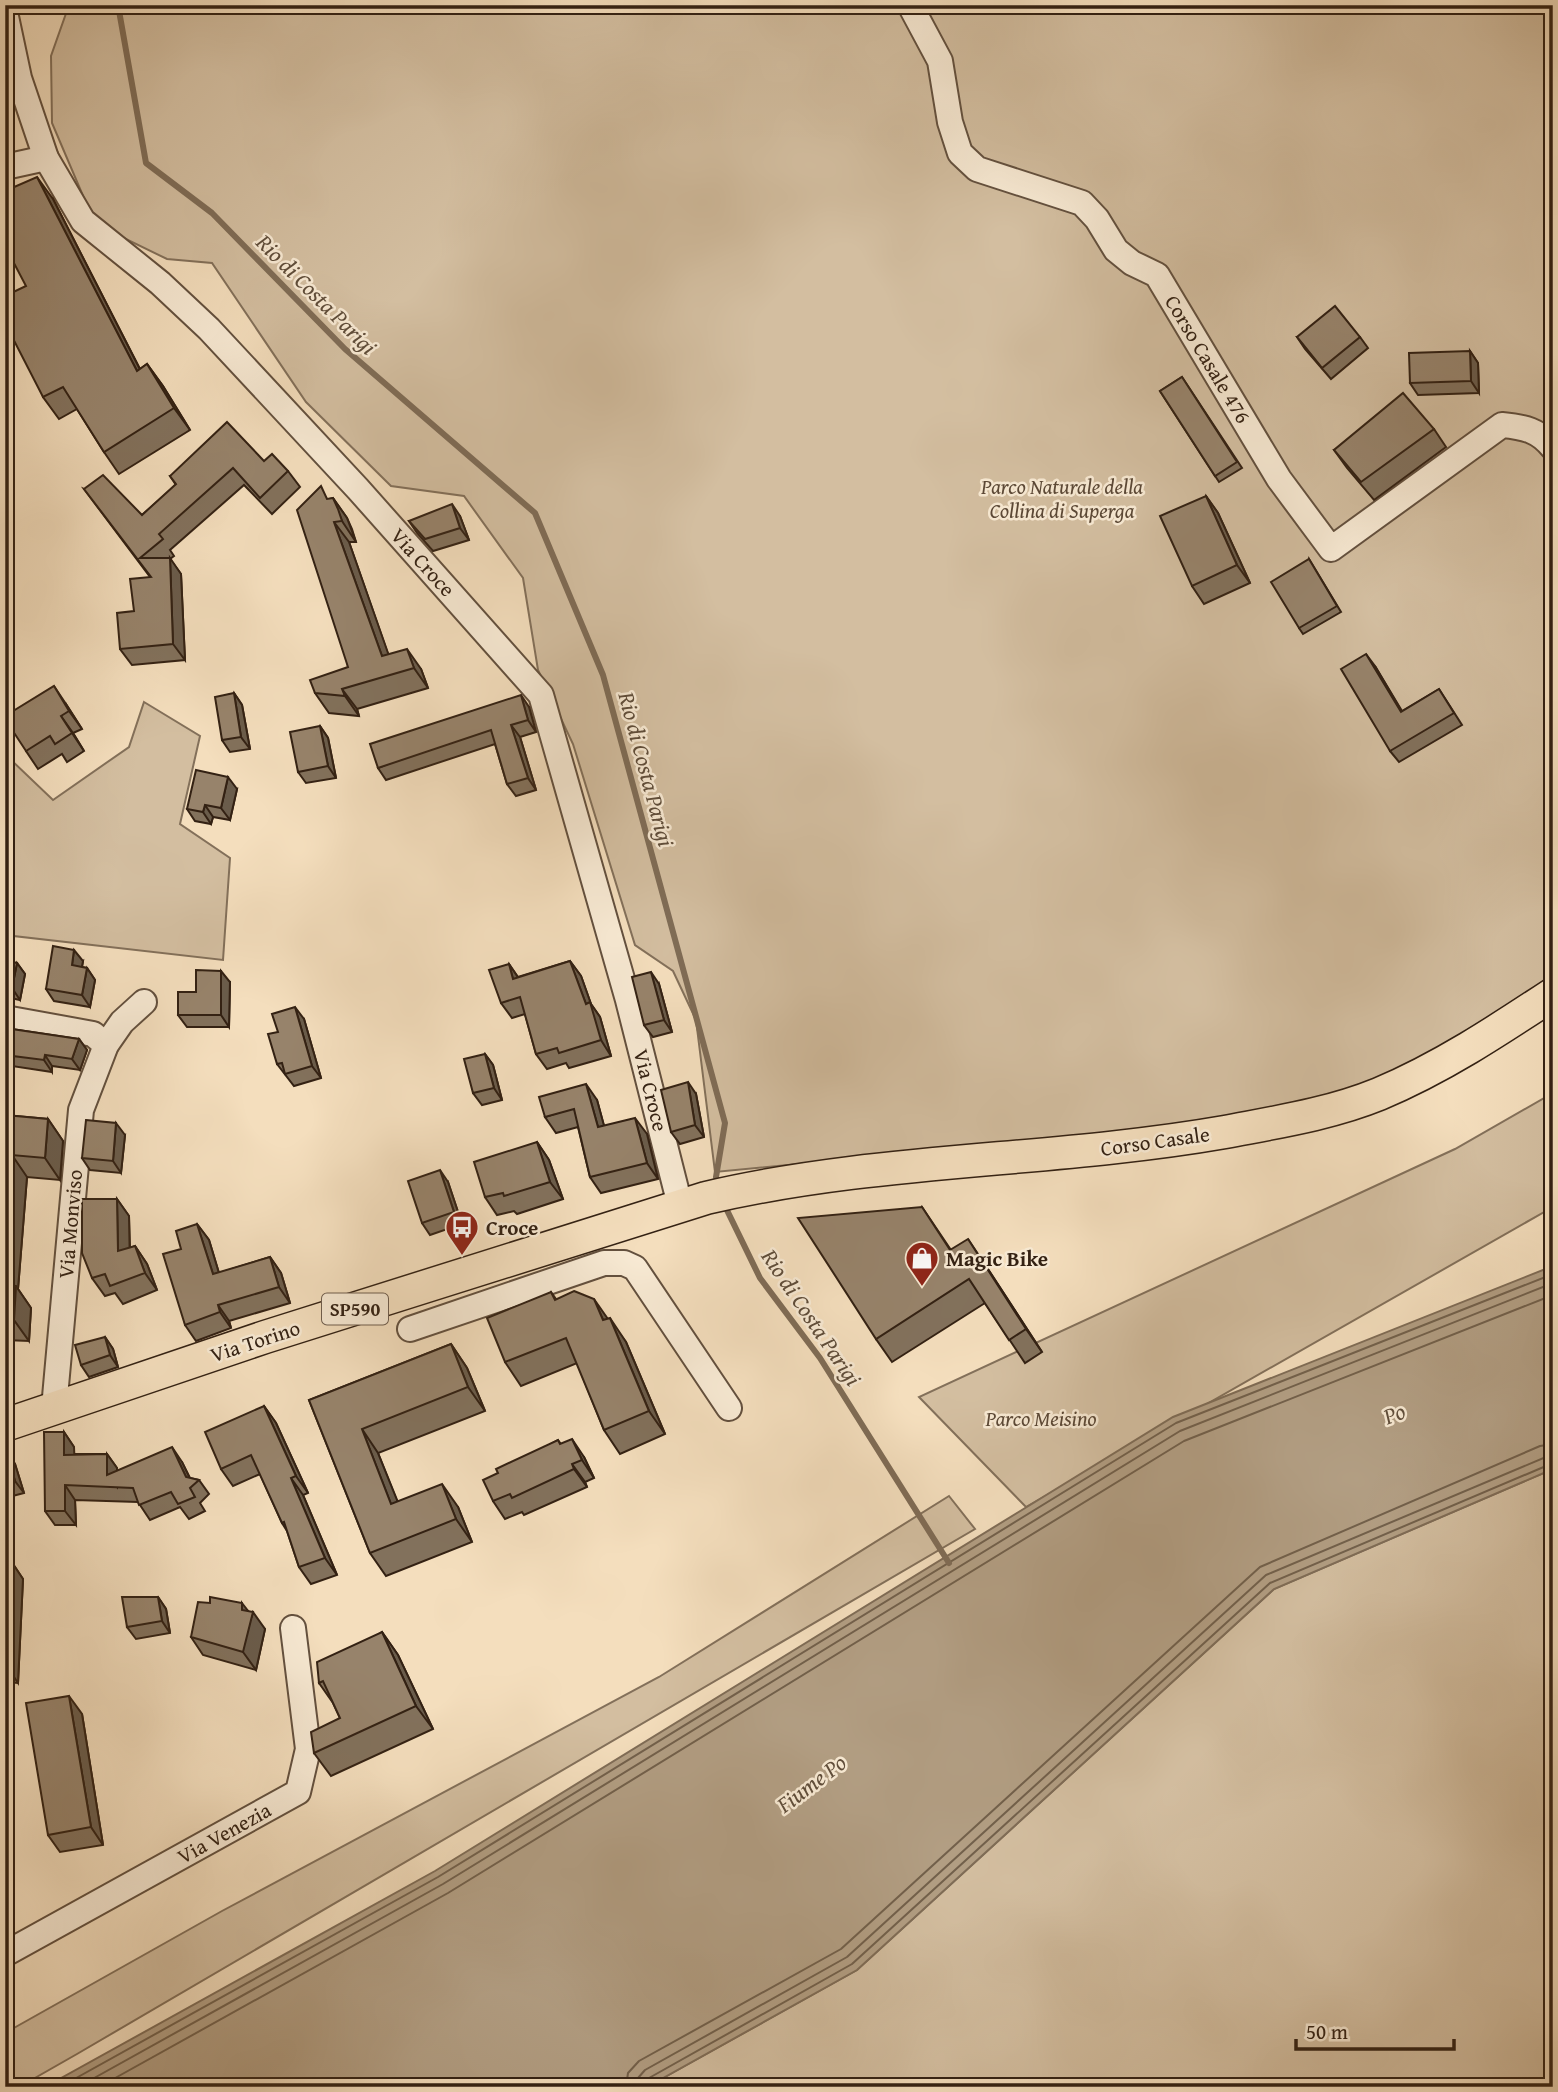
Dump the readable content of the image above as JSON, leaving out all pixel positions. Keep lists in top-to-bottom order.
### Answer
{
  "streets": {
    "main road": ["Corso Casale", "SP590", "Via Torino"],
    "street": [
      "Corso Casale 476",
      "Via Croce",
      "Via Monviso",
      "Via Venezia"
    ]
  },
  "crossings": [
    ["Via Croce", "Corso Casale"],
    ["Via Croce", "Via Torino"],
    ["Corso Casale", "Via Torino"],
    ["Via Monviso", "Via Torino"]
  ],
  "water": ["Rio di Costa Parigi", "Po", "Fiume Po"],
  "parks": ["Parco Naturale della Collina di Superga", "Parco Meisino"],
  "places": {
    "bus stop": ["Croce"],
    "shop": ["Magic Bike"]
  },
  "scale_bar": "50 m"
}
